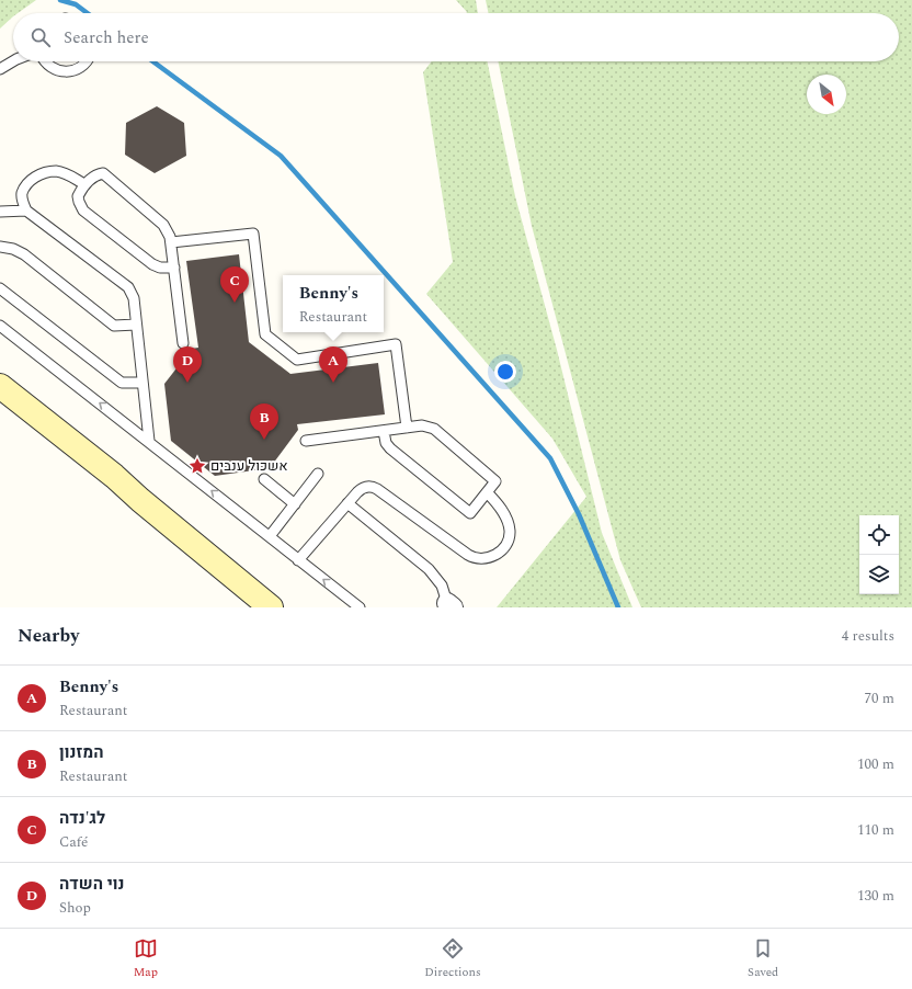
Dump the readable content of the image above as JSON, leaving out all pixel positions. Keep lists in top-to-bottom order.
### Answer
{
  "places": {
    "place": ["אשכול ענבים"]
  },
  "north": "bottom right",
  "page": {
    "search": "Search here",
    "pins": [
      "C",
      "A",
      "D",
      "B"
    ],
    "popup": ["Benny's", "Restaurant"],
    "heading": ["Nearby", "4 results"],
    "list": [
      {
        "mark": "A",
        "name": "Benny's",
        "note": "Restaurant",
        "value": "70 m"
      },
      {
        "mark": "B",
        "name": "המזנון",
        "note": "Restaurant",
        "value": "100 m"
      },
      {
        "mark": "C",
        "name": "לג'נדה",
        "note": "Café",
        "value": "110 m"
      },
      {
        "mark": "D",
        "name": "נוי השדה",
        "note": "Shop",
        "value": "130 m"
      }
    ],
    "nav": ["Map", "Directions", "Saved"]
  }
}
